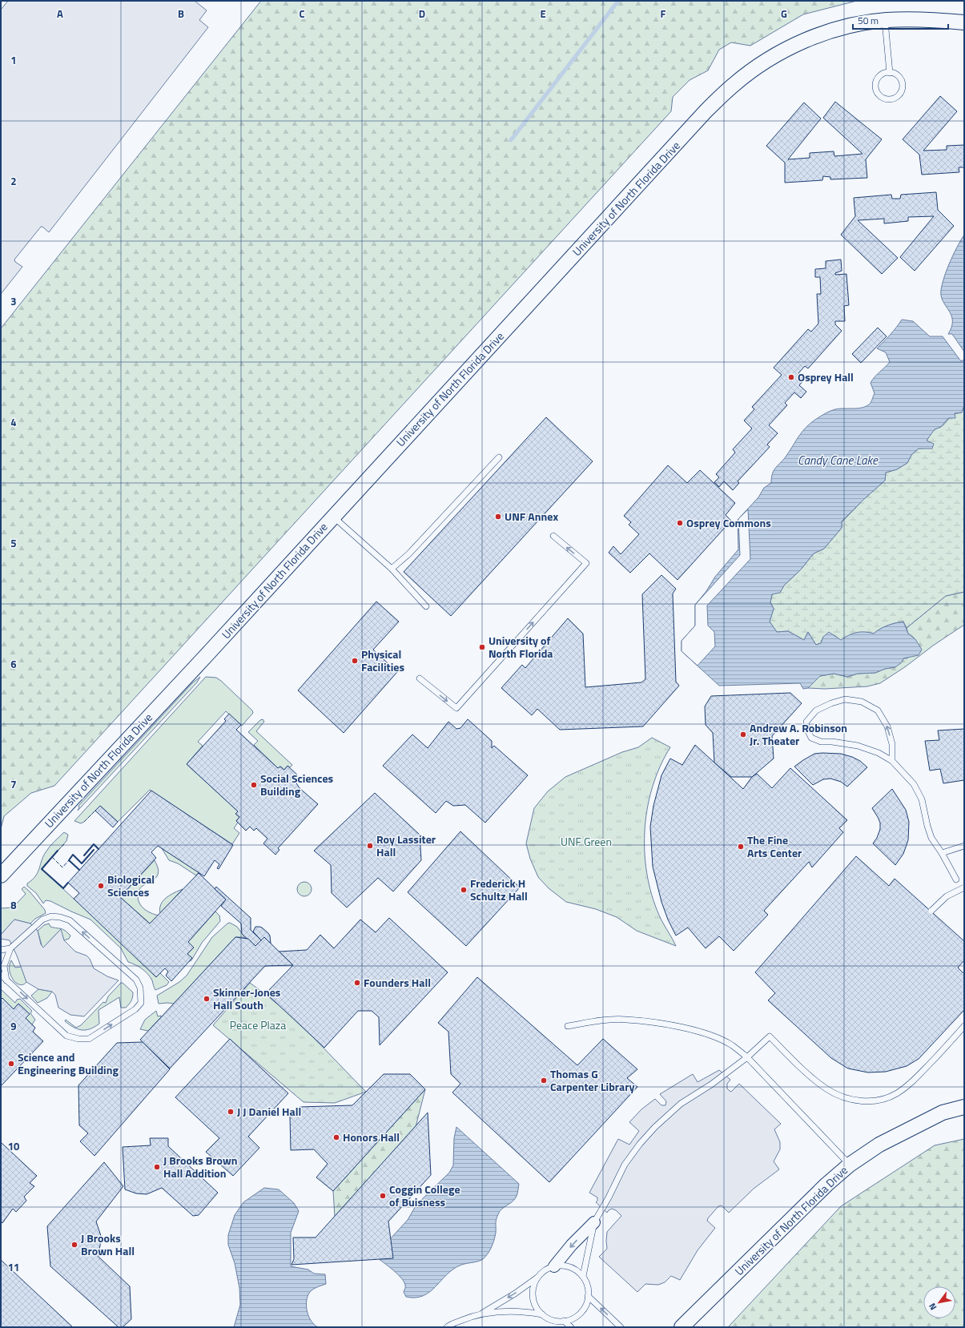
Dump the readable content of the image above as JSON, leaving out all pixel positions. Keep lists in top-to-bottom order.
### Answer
{
  "streets": {
    "street": ["University of North Florida Drive"]
  },
  "water": ["Candy Cane Lake"],
  "parks": ["UNF Green", "Peace Plaza"],
  "places": [
    "Osprey Hall",
    "UNF Annex",
    "Osprey Commons",
    "University of North Florida",
    "Physical Facilities",
    "Andrew A. Robinson Jr. Theater",
    "Social Sciences Building",
    "Roy Lassiter Hall",
    "The Fine Arts Center",
    "Biological Sciences",
    "Frederick H Schultz Hall",
    "Founders Hall",
    "Skinner-Jones Hall South",
    "Science and Engineering Building",
    "Thomas G Carpenter Library",
    "J J Daniel Hall",
    "Honors Hall",
    "J Brooks Brown Hall Addition",
    "Coggin College of Buisness",
    "J Brooks Brown Hall"
  ],
  "scale_bar": "50 m",
  "north": "bottom left",
  "grid": {
    "columns": [
      "A",
      "B",
      "C",
      "D",
      "E",
      "F",
      "G"
    ],
    "rows": [
      "1",
      "2",
      "3",
      "4",
      "5",
      "6",
      "7",
      "8",
      "9",
      "10",
      "11"
    ]
  }
}
